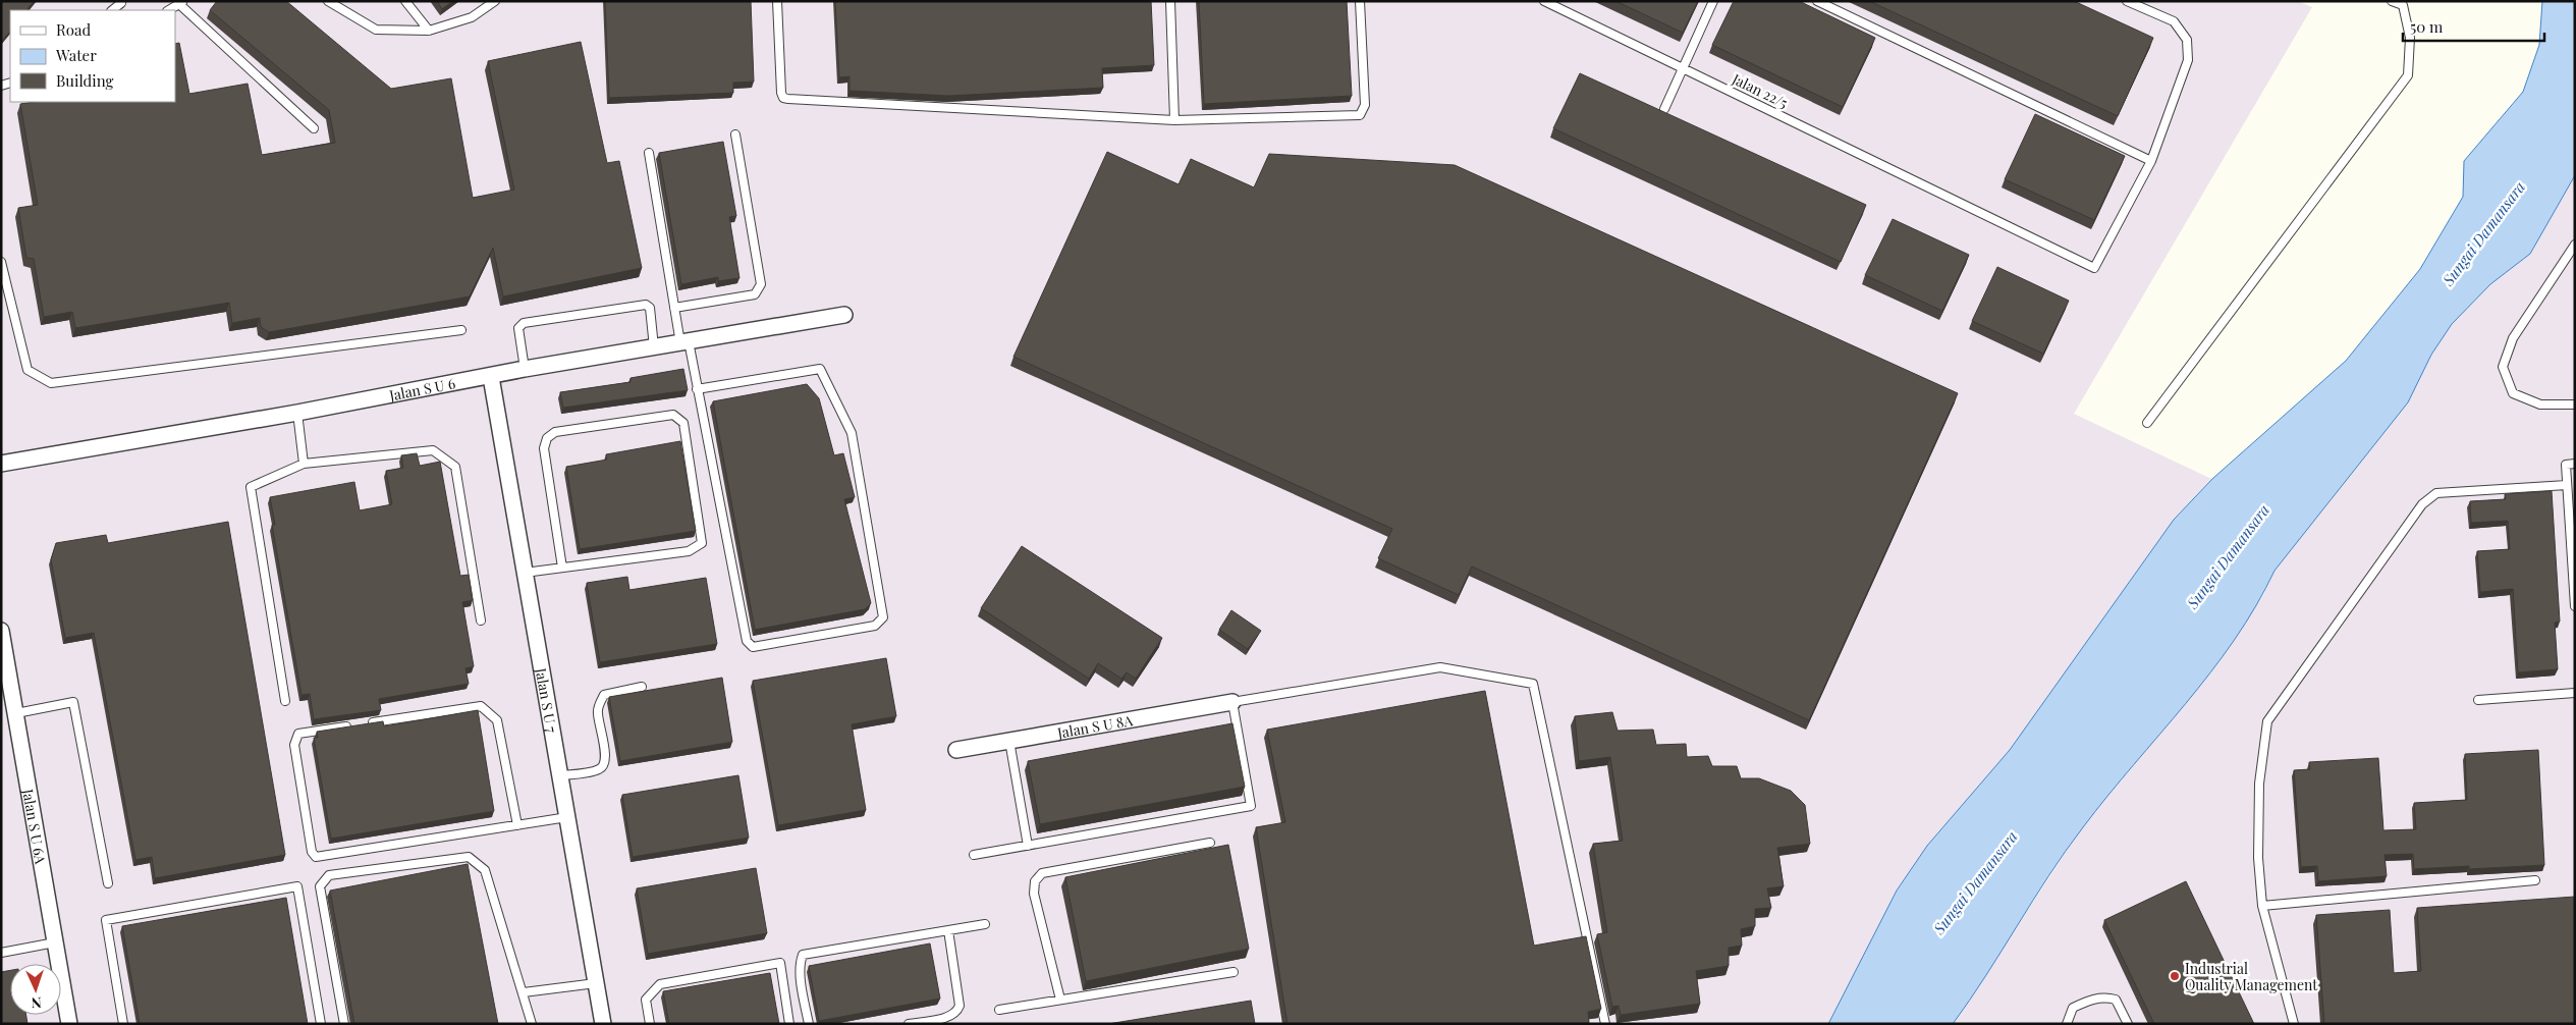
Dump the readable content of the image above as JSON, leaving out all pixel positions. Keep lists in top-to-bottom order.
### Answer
{
  "streets": {
    "street": [
      "Jalan S U 6",
      "Jalan S U 7",
      "Jalan S U 8A",
      "Jalan S U 6A"
    ],
    "lane": ["Jalan 22/5"]
  },
  "crossings": [
    ["Jalan S U 6", "Jalan S U 7"]
  ],
  "water": ["Sungai Damansara"],
  "places": ["Industrial Quality Management"],
  "legend": ["Road", "Water", "Building"],
  "scale_bar": "50 m",
  "north": "bottom"
}
